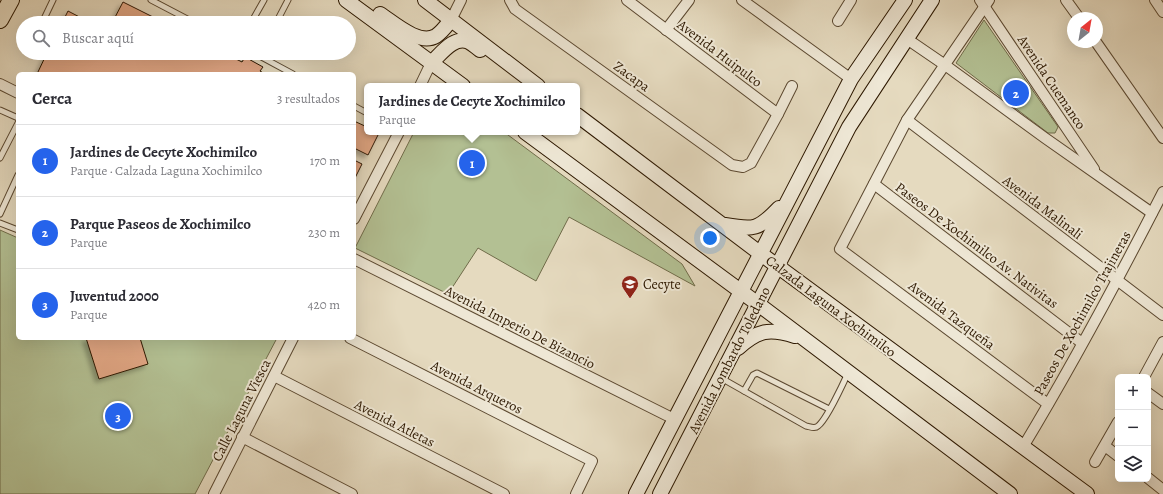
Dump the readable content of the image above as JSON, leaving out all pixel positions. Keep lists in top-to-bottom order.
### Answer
{
  "streets": {
    "main road": ["Calzada Laguna Xochimilco", "Avenida Lombardo Toledano"],
    "street": [
      "Avenida Huipulco",
      "Zacapa",
      "Avenida Cuemanco",
      "Avenida Malinali",
      "Paseos De Xochimilco Av. Nativitas",
      "Paseos De Xochimilco Trajineras",
      "Avenida Tazqueña",
      "Avenida Imperio De Bizancio",
      "Avenida Arqueros",
      "Calle Laguna Viesca",
      "Avenida Atletas"
    ]
  },
  "crossings": [
    ["Avenida Huipulco", "Zacapa"],
    ["Avenida Malinali", "Paseos De Xochimilco Trajineras"],
    ["Paseos De Xochimilco Av. Nativitas", "Paseos De Xochimilco Trajineras"],
    ["Paseos De Xochimilco Av. Nativitas", "Avenida Tazqueña"],
    ["Calzada Laguna Xochimilco", "Paseos De Xochimilco Trajineras"],
    ["Calzada Laguna Xochimilco", "Avenida Lombardo Toledano"],
    ["Paseos De Xochimilco Trajineras", "Avenida Tazqueña"],
    ["Avenida Imperio De Bizancio", "Avenida Lombardo Toledano"],
    ["Calle Laguna Viesca", "Avenida Atletas"]
  ],
  "places": {
    "school or university": ["Cecyte"]
  },
  "north": "top right",
  "page": {
    "search": "Buscar aquí",
    "heading": ["Cerca", "3 resultados"],
    "pins": ["2", "1", "3"],
    "popup": ["Jardines de Cecyte Xochimilco", "Parque"],
    "list": [
      {
        "mark": "1",
        "name": "Jardines de Cecyte Xochimilco",
        "note": "Parque · Calzada Laguna Xochimilco",
        "value": "170 m"
      },
      {
        "mark": "2",
        "name": "Parque Paseos de Xochimilco",
        "note": "Parque",
        "value": "230 m"
      },
      {
        "mark": "3",
        "name": "Juventud 2000",
        "note": "Parque",
        "value": "420 m"
      }
    ],
    "map_buttons": ["+", "−"]
  }
}
